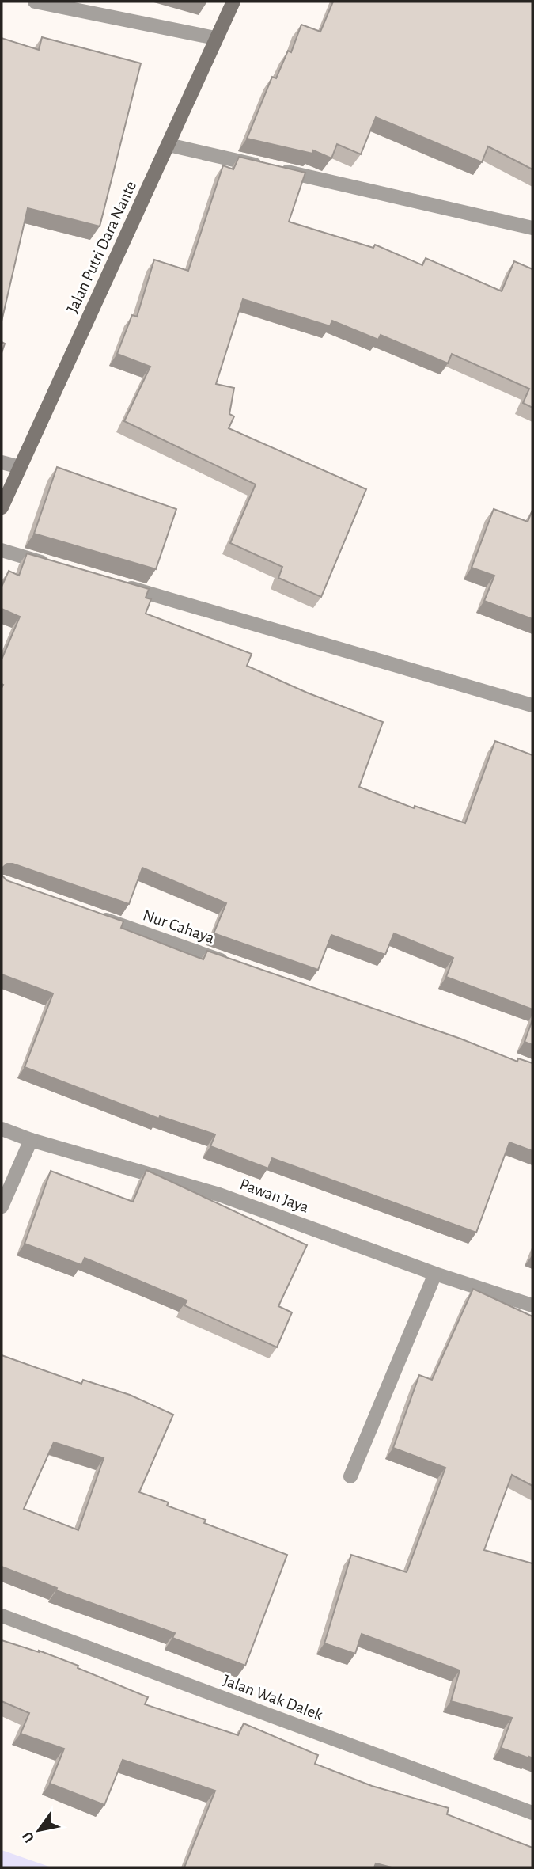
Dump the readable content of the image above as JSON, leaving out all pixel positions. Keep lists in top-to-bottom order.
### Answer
{
  "streets": {
    "street": [
      "Jalan Putri Dara Nante",
      "Nur Cahaya",
      "Pawan Jaya",
      "Jalan Wak Dalek"
    ]
  },
  "north": "bottom left"
}
